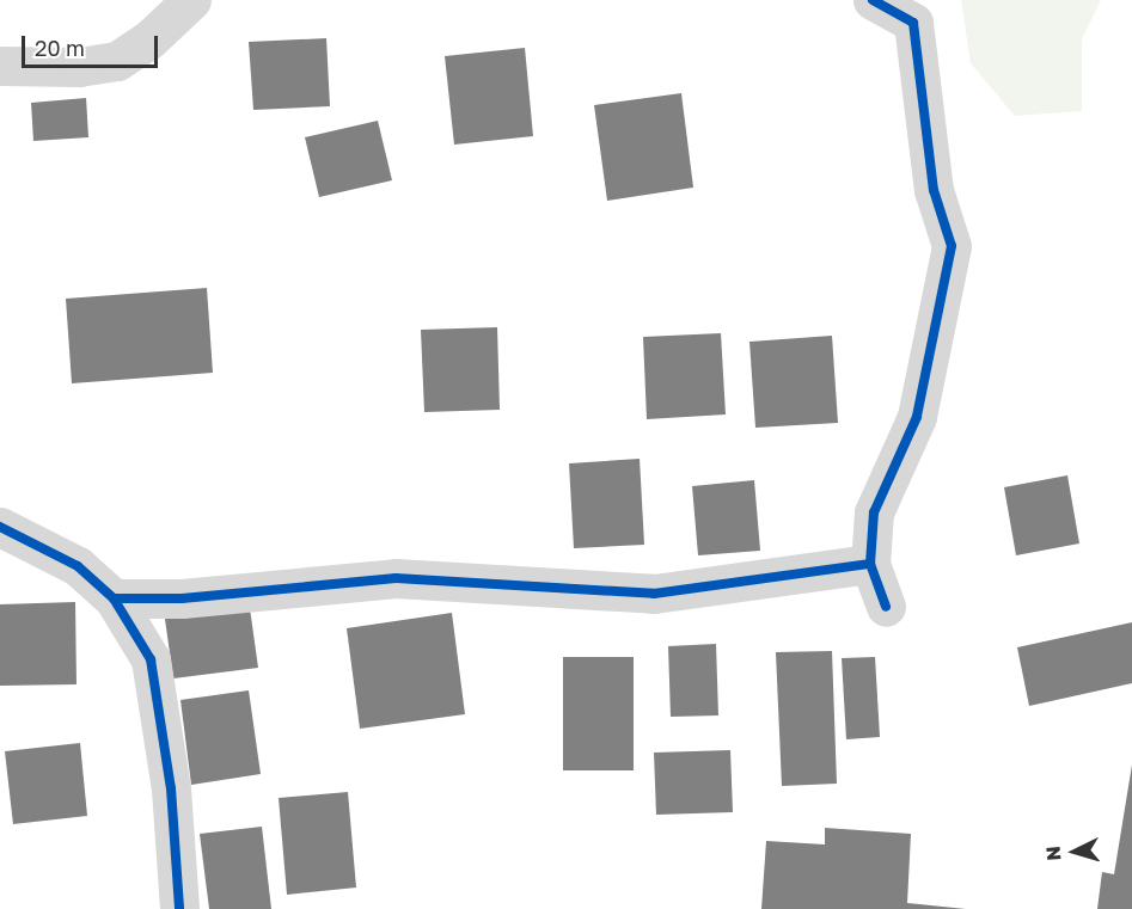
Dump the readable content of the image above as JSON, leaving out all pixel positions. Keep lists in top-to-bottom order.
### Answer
{
  "scale_bar": "20 m",
  "north": "left"
}
